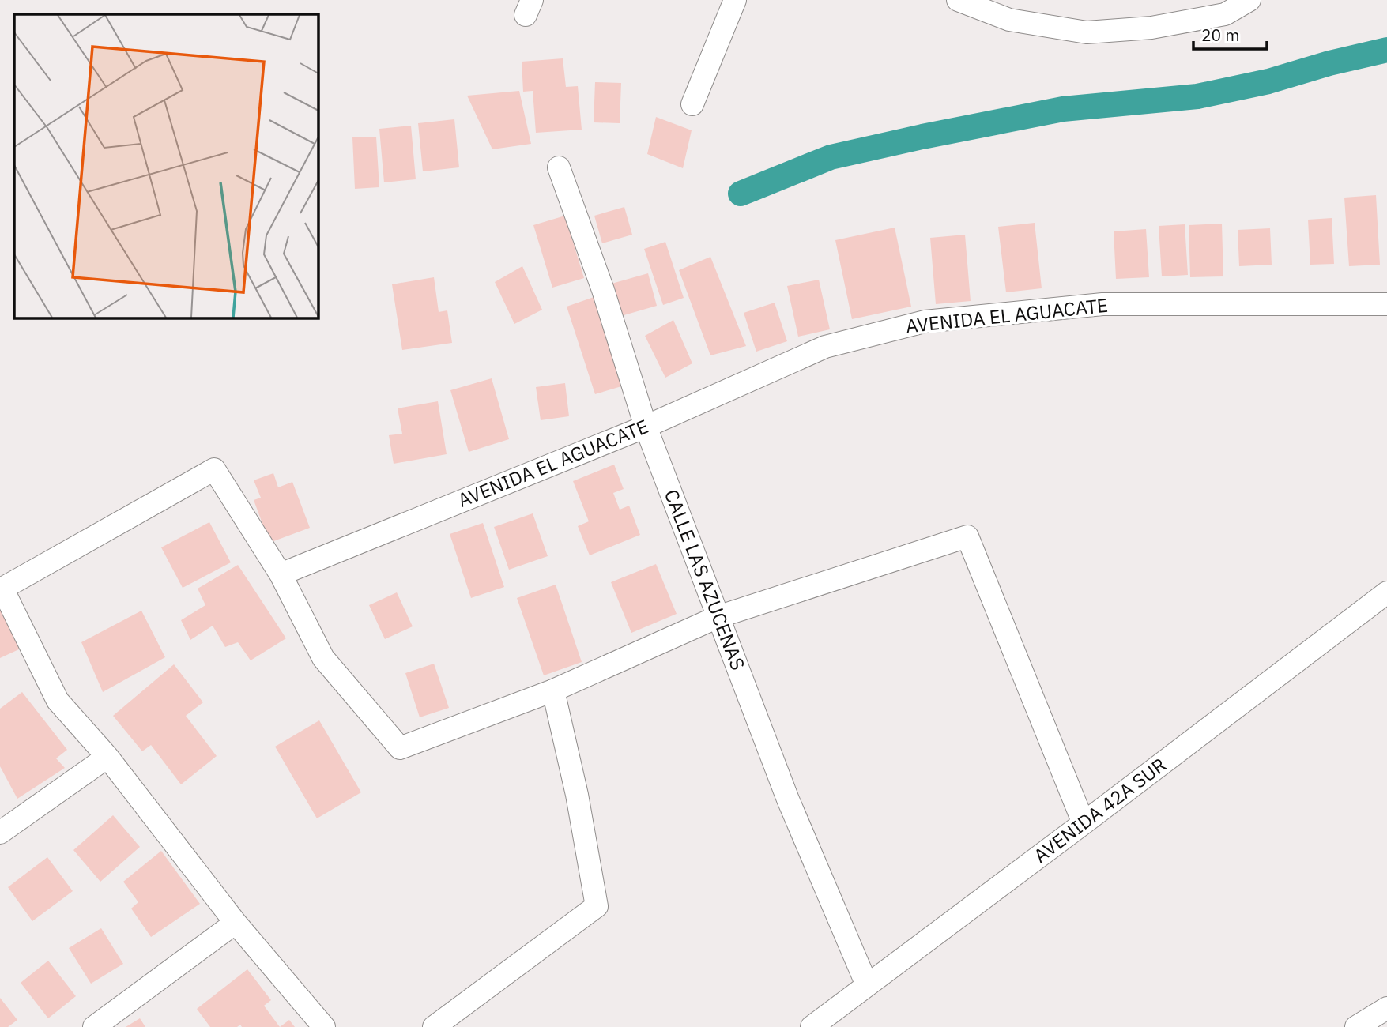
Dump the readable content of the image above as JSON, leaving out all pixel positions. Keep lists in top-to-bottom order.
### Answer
{
  "streets": {
    "street": ["AVENIDA EL AGUACATE", "CALLE LAS AZUCENAS", "AVENIDA 42A SUR"]
  },
  "crossings": [
    ["AVENIDA EL AGUACATE", "CALLE LAS AZUCENAS"],
    ["CALLE LAS AZUCENAS", "AVENIDA 42A SUR"]
  ],
  "scale_bar": "20 m"
}
